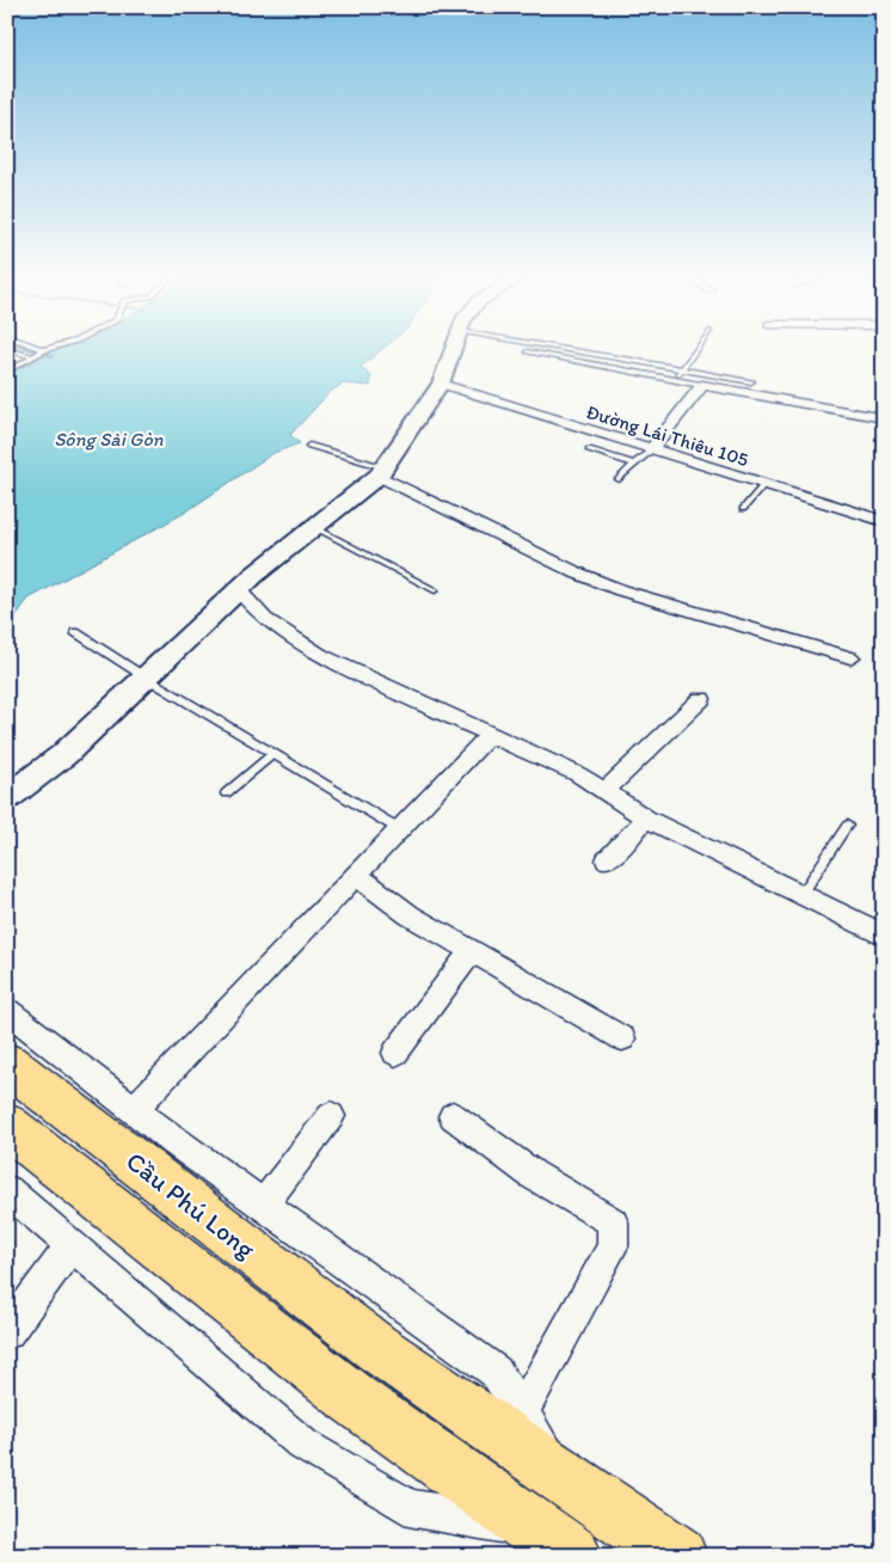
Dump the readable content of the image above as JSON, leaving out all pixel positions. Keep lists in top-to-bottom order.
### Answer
{
  "streets": {
    "main road": ["Cầu Phú Long"],
    "street": ["Đường Lái Thiêu 105"]
  },
  "water": ["Sông Sài Gòn"]
}
